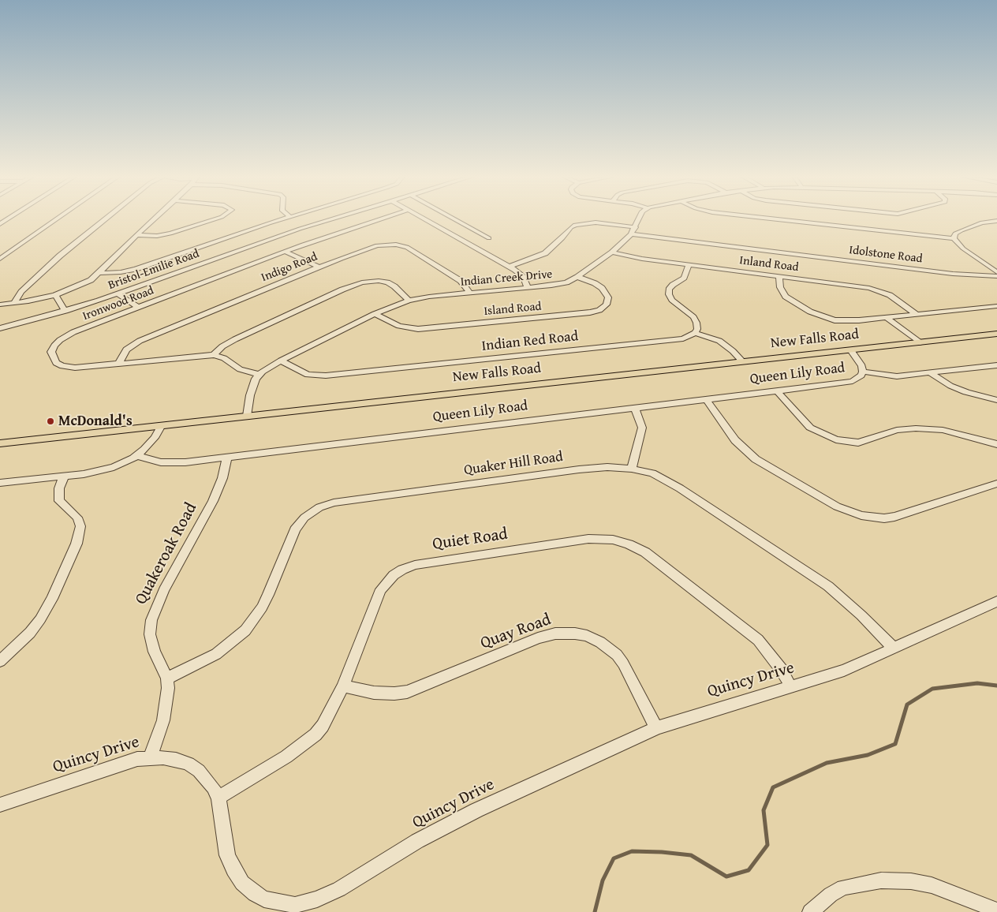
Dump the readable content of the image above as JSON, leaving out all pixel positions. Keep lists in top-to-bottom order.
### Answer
{
  "streets": {
    "main road": ["New Falls Road"],
    "street": [
      "Idolstone Road",
      "Inland Road",
      "Indigo Road",
      "Bristol-Emilie Road",
      "Indian Creek Drive",
      "Ironwood Road",
      "Island Road",
      "Indian Red Road",
      "Queen Lily Road",
      "Quaker Hill Road",
      "Quiet Road",
      "Quakeroak Road",
      "Quay Road",
      "Quincy Drive"
    ]
  },
  "crossings": [
    ["Idolstone Road", "Indian Creek Drive"],
    ["Inland Road", "Indian Creek Drive"],
    ["Indigo Road", "Indian Creek Drive"],
    ["Indigo Road", "Ironwood Road"],
    ["Indian Creek Drive", "Island Road"],
    ["Indian Creek Drive", "Indian Red Road"],
    ["Queen Lily Road", "Quakeroak Road"],
    ["Quaker Hill Road", "Quakeroak Road"],
    ["Quaker Hill Road", "Quincy Drive"],
    ["Quiet Road", "Quay Road"],
    ["Quiet Road", "Quincy Drive"],
    ["Quakeroak Road", "Quincy Drive"],
    ["Quay Road", "Quincy Drive"]
  ],
  "places": ["McDonald's"]
}
